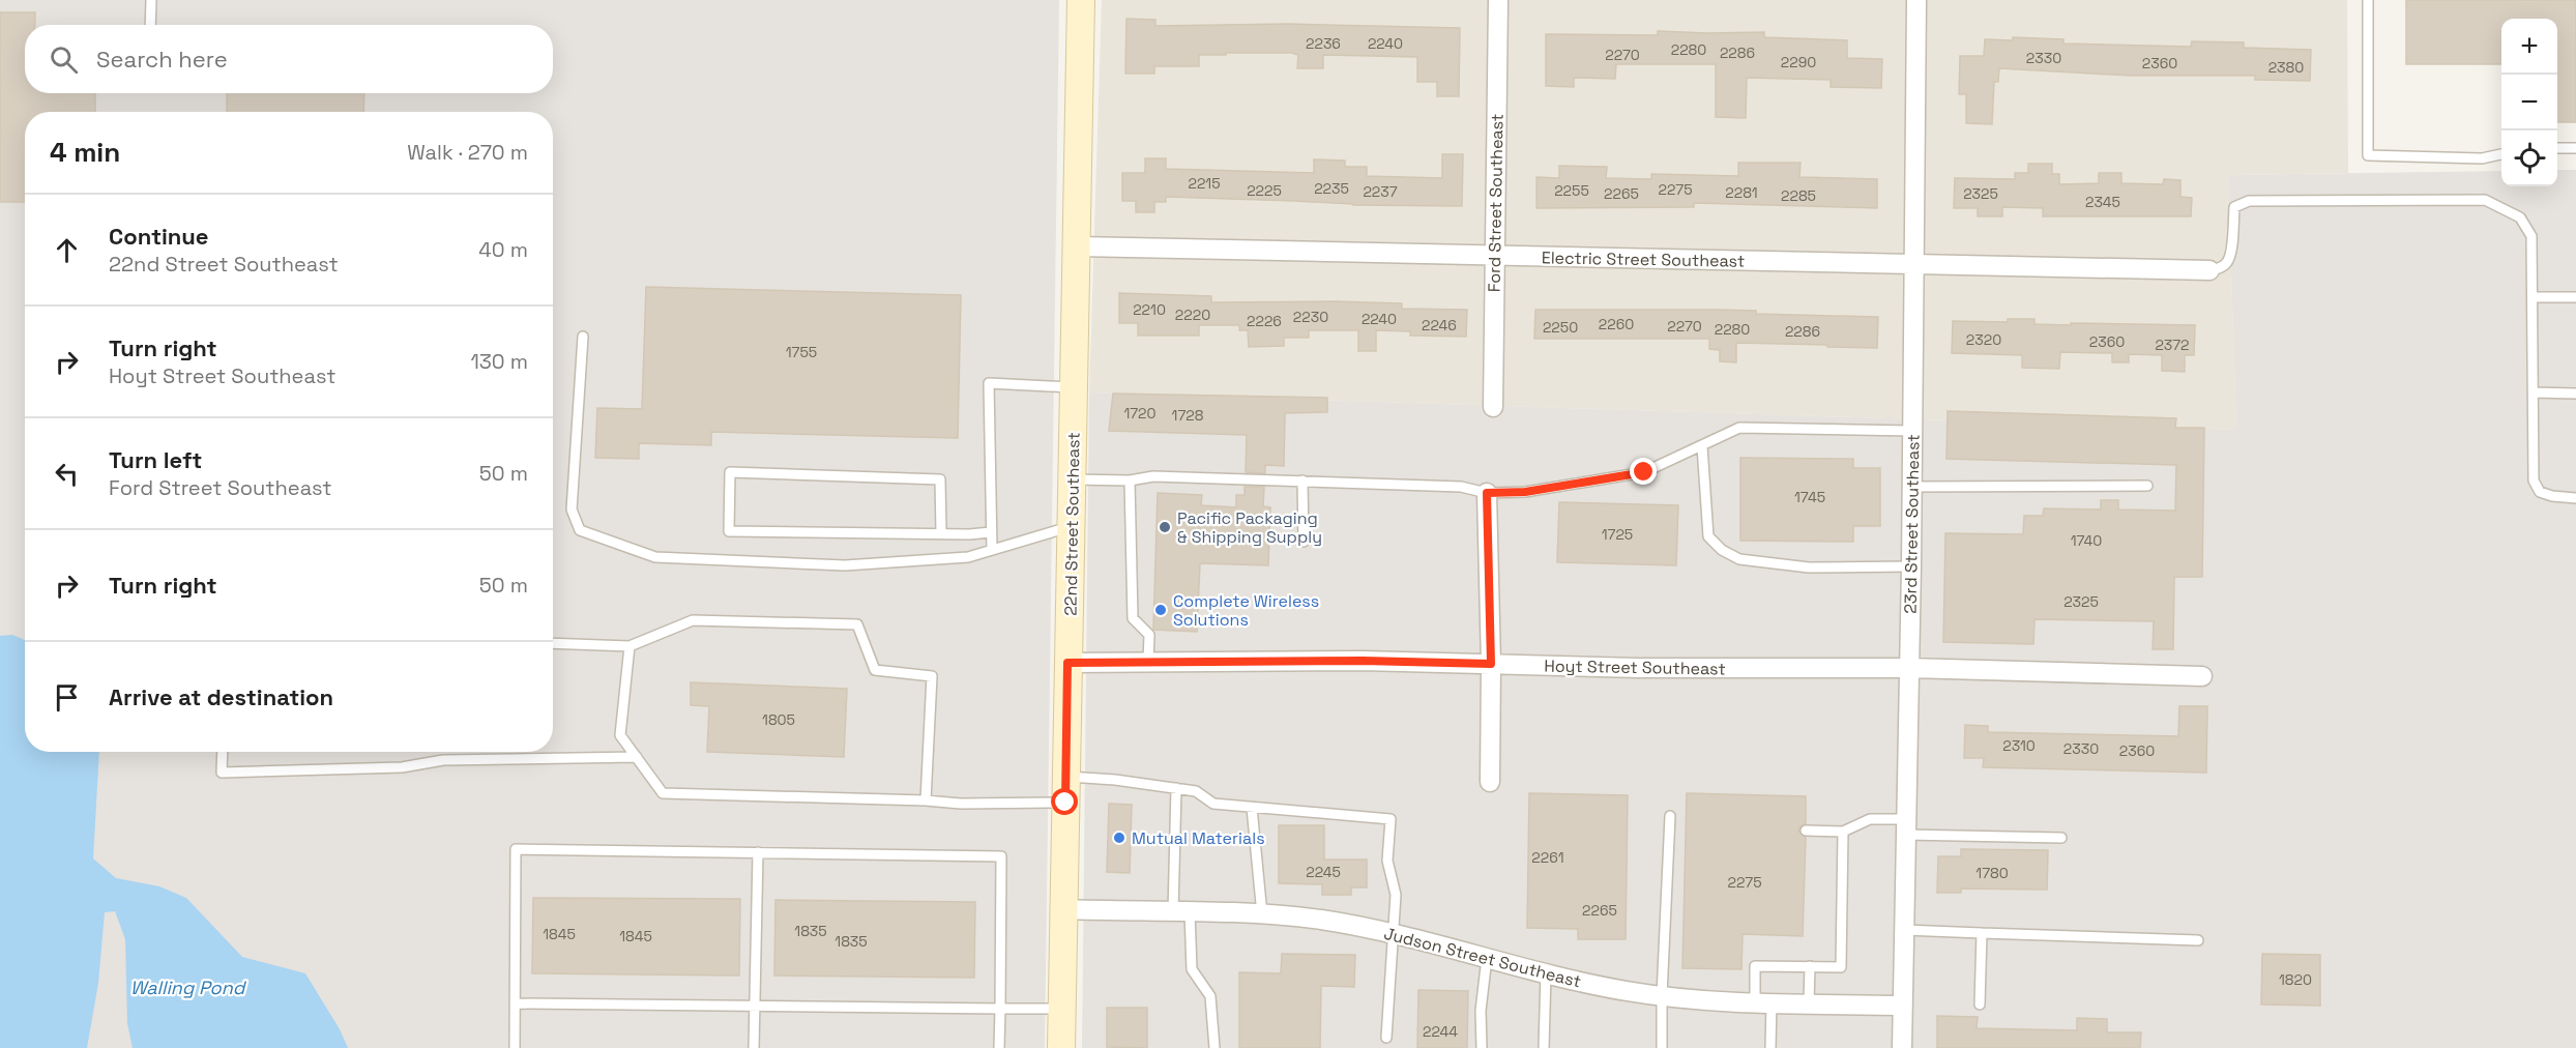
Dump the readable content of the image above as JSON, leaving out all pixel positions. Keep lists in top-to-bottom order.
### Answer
{
  "streets": {
    "street": [
      "Ford Street Southeast",
      "Electric Street Southeast",
      "22nd Street Southeast",
      "23rd Street Southeast",
      "Hoyt Street Southeast",
      "Judson Street Southeast"
    ]
  },
  "crossings": [
    ["Ford Street Southeast", "Electric Street Southeast"],
    ["Electric Street Southeast", "22nd Street Southeast"],
    ["Electric Street Southeast", "23rd Street Southeast"],
    ["22nd Street Southeast", "Hoyt Street Southeast"],
    ["22nd Street Southeast", "Judson Street Southeast"],
    ["23rd Street Southeast", "Hoyt Street Southeast"],
    ["23rd Street Southeast", "Judson Street Southeast"]
  ],
  "water": ["Walling Pond"],
  "places": ["Pacific Packaging & Shipping Supply", "Complete Wireless Solutions", "Mutual Materials"],
  "house_numbers": [
    "2236",
    "2240",
    "2280",
    "2286",
    "2270",
    "2330",
    "2290",
    "2360",
    "2380",
    "2215",
    "2235",
    "2275",
    "2225",
    "2255",
    "2237",
    "2281",
    "2265",
    "2325",
    "2285",
    "2345",
    "2210",
    "2220",
    "2230",
    "2240",
    "2226",
    "2260",
    "2246",
    "2270",
    "2250",
    "2280",
    "2286",
    "2320",
    "2360",
    "2372",
    "1755",
    "1720",
    "1728",
    "1745",
    "1725",
    "1740",
    "2325",
    "1805",
    "2310",
    "2330",
    "2360",
    "2261",
    "2245",
    "1780",
    "2275",
    "2265",
    "1835",
    "1845",
    "1845",
    "1835",
    "1820",
    "2244"
  ],
  "page": {
    "map_buttons": ["+", "−"],
    "search": "Search here",
    "heading": ["4 min", "Walk · 270 m"],
    "list": [
      ["Continue", "22nd Street Southeast", "40 m"],
      ["Turn right", "Hoyt Street Southeast", "130 m"],
      ["Turn left", "Ford Street Southeast", "50 m"],
      ["Turn right", "50 m"],
      "Arrive at destination"
    ]
  }
}
